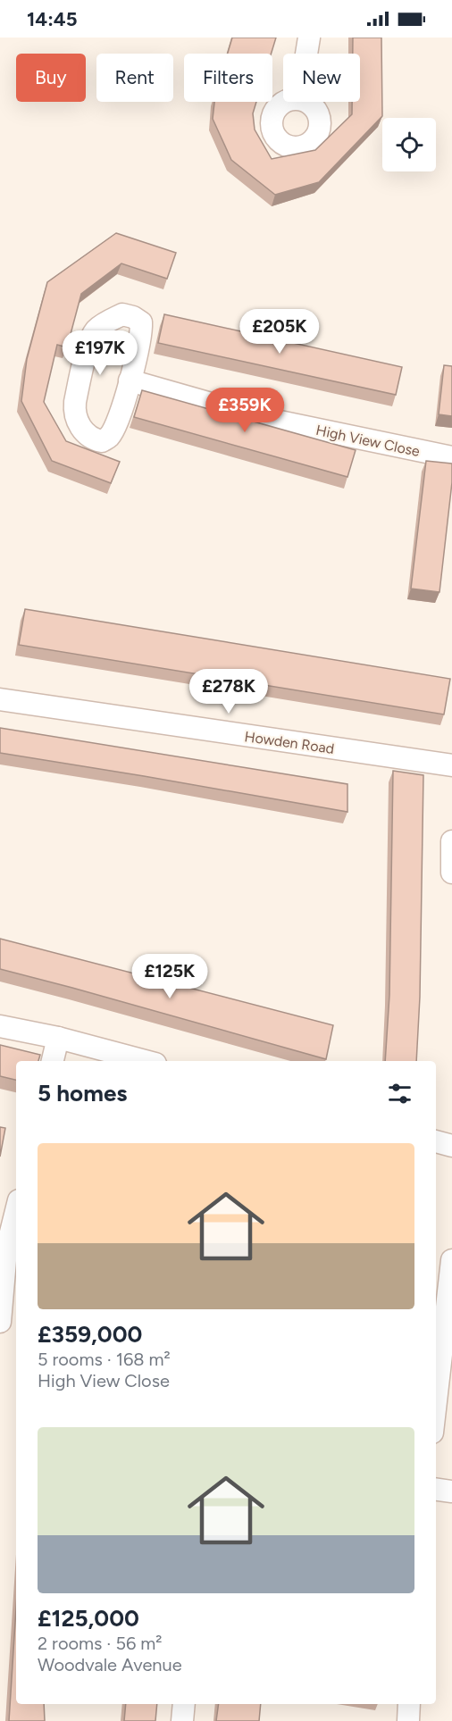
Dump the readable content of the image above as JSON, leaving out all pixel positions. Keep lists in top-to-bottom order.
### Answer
{
  "streets": {
    "street": ["High View Close", "Howden Road"]
  },
  "page": {
    "status": "14:45",
    "chip": [
      "Buy",
      "Rent",
      "Filters",
      "New"
    ],
    "price": [
      "£205K",
      "£197K",
      "£359K",
      "£278K",
      "£125K"
    ],
    "heading": "5 homes",
    "list": [
      {
        "name": "£359,000",
        "note": "5 rooms · 168 m² · High View Close"
      },
      {
        "name": "£125,000",
        "note": "2 rooms · 56 m² · Woodvale Avenue"
      }
    ]
  }
}
